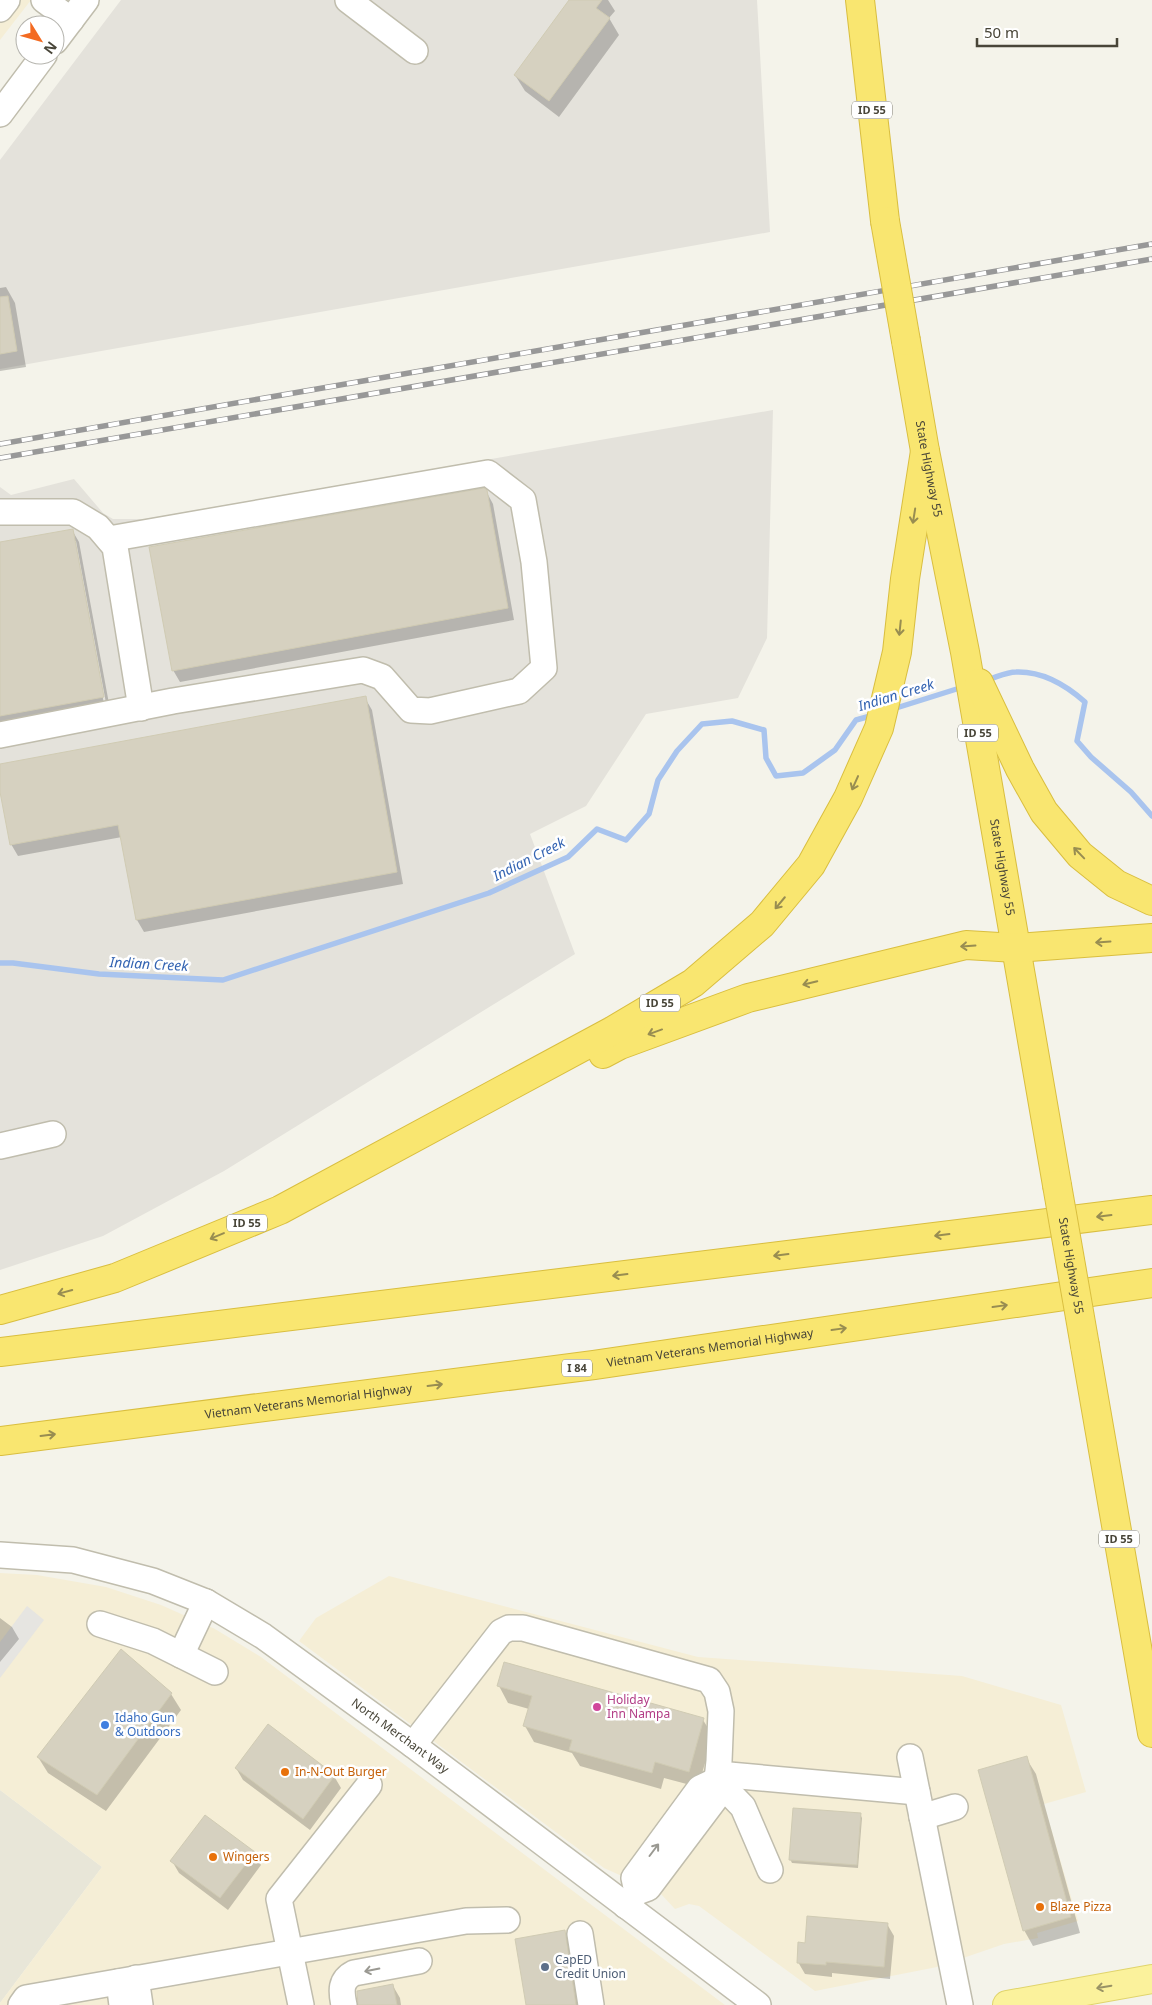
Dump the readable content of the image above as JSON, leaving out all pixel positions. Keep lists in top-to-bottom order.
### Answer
{
  "streets": {
    "highway": [
      "ID 55",
      "State Highway 55",
      "Vietnam Veterans Memorial Highway",
      "I 84"
    ],
    "street": ["North Merchant Way"]
  },
  "crossings": [
    ["ID 55", "State Highway 55"]
  ],
  "water": ["Indian Creek"],
  "places": [
    "Holiday Inn Nampa",
    "Idaho Gun & Outdoors",
    "In-N-Out Burger",
    "Wingers",
    "Blaze Pizza",
    "CapED Credit Union"
  ],
  "scale_bar": "50 m",
  "north": "bottom right"
}
